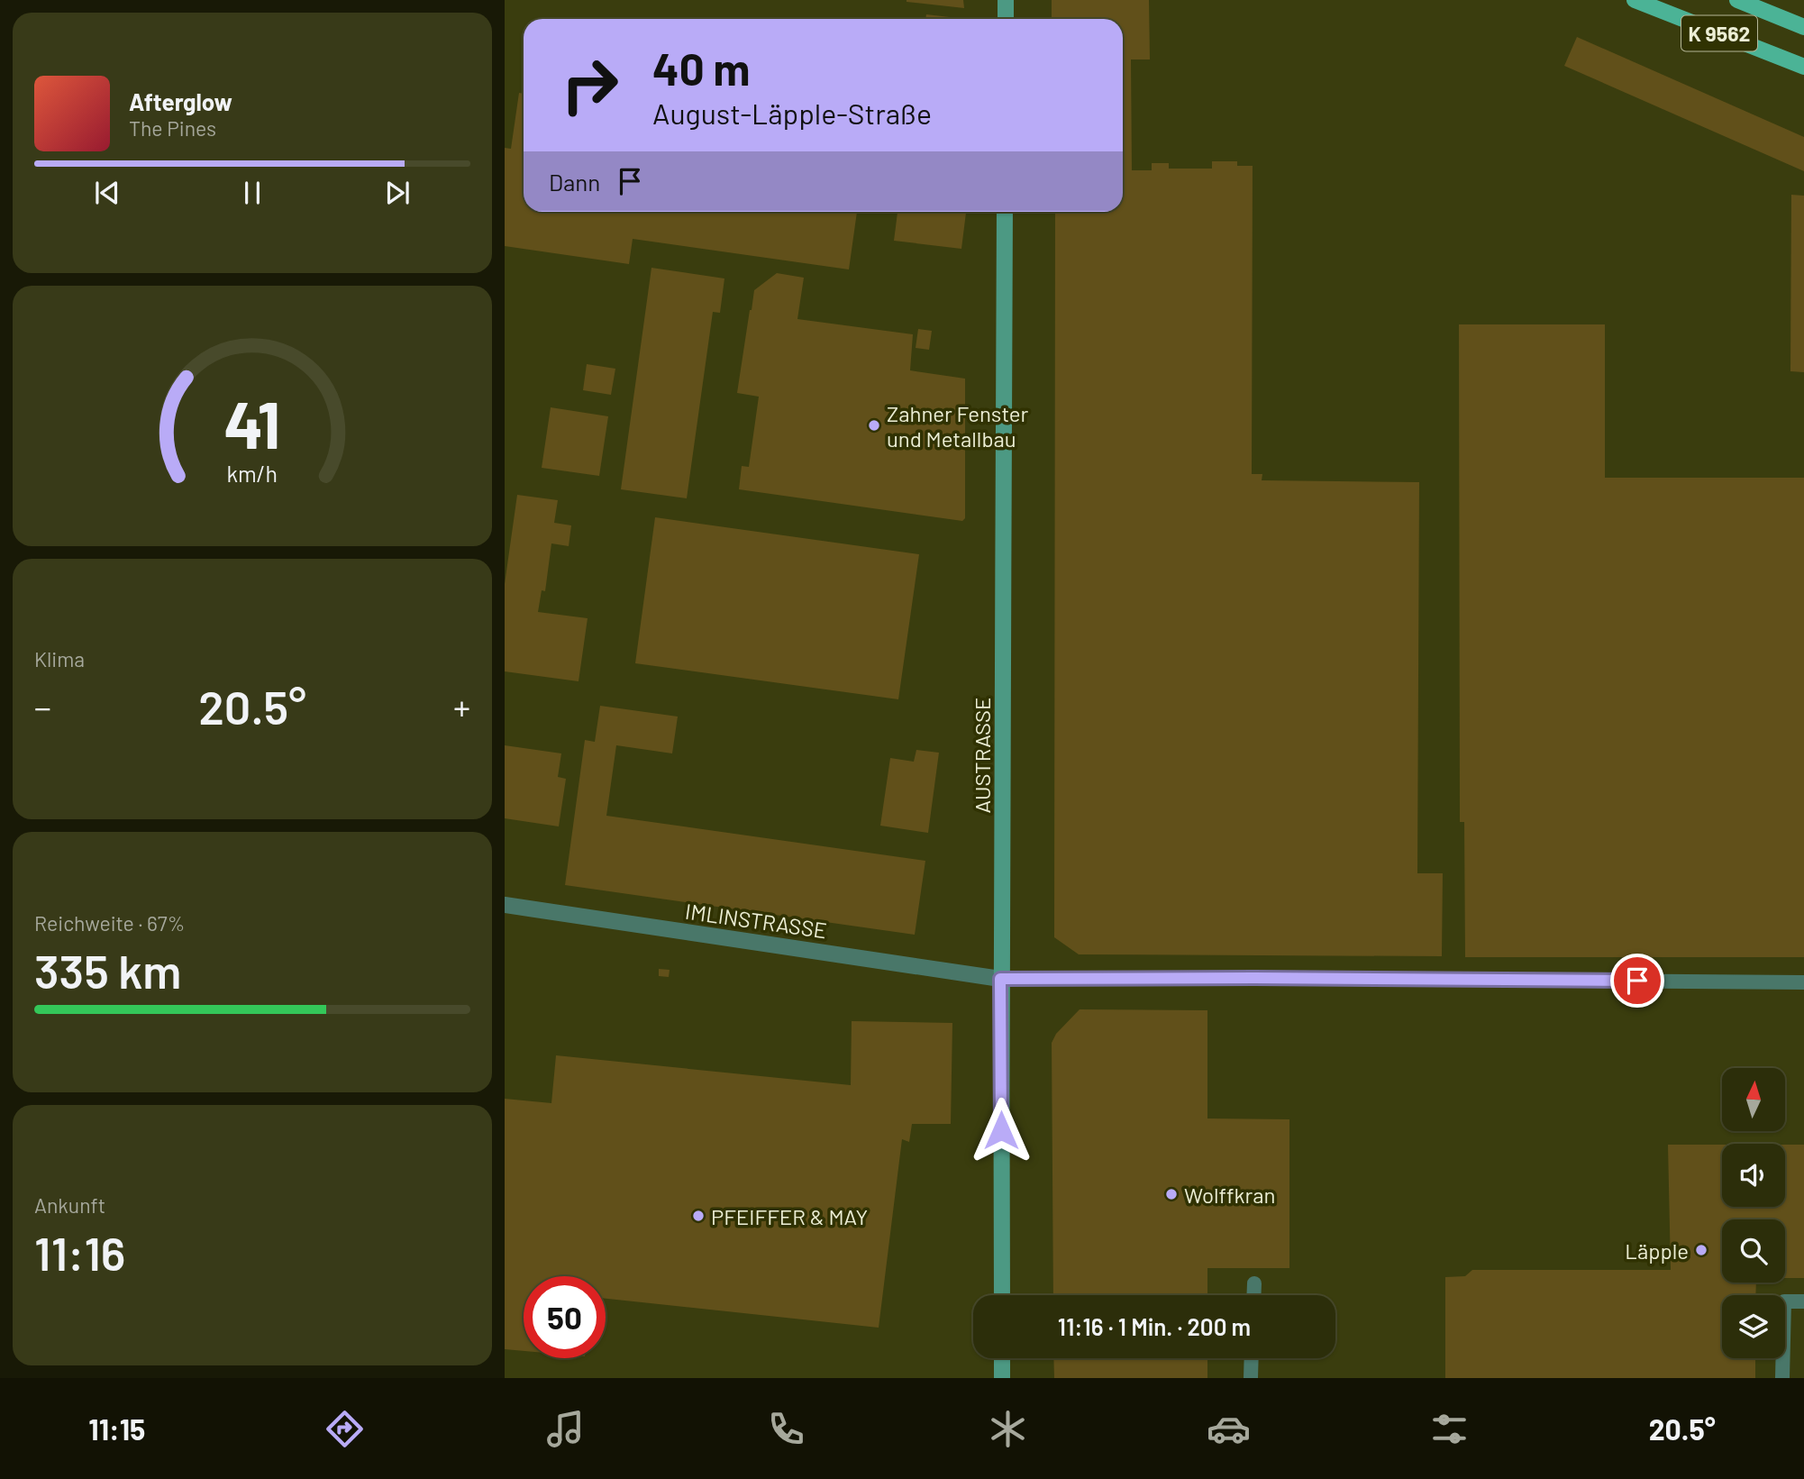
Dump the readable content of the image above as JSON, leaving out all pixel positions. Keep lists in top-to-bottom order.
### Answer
{
  "streets": {
    "main road": ["K 9562", "AUSTRASSE"],
    "street": ["IMLINSTRASSE"]
  },
  "crossings": [
    ["AUSTRASSE", "IMLINSTRASSE"]
  ],
  "places": [
    "Zahner Fenster und Metallbau",
    "Wolffkran",
    "PFEIFFER & MAY",
    "Läpple"
  ],
  "north": "top",
  "page": {
    "turn": ["40 m", "August-Läpple-Straße"],
    "song": ["Afterglow", "The Pines"],
    "then": "Dann",
    "tile": [
      "Klima",
      ["Reichweite · 67%", "335 km"],
      ["Ankunft", "11:16"]
    ],
    "heat": ["−", "20.5°", "+"],
    "limit": "50",
    "trip": "11:16 · 1 Min. · 200 m",
    "tabs": ["11:15", "20.5°"],
    "gauge": ["41", "km/h"]
  }
}
